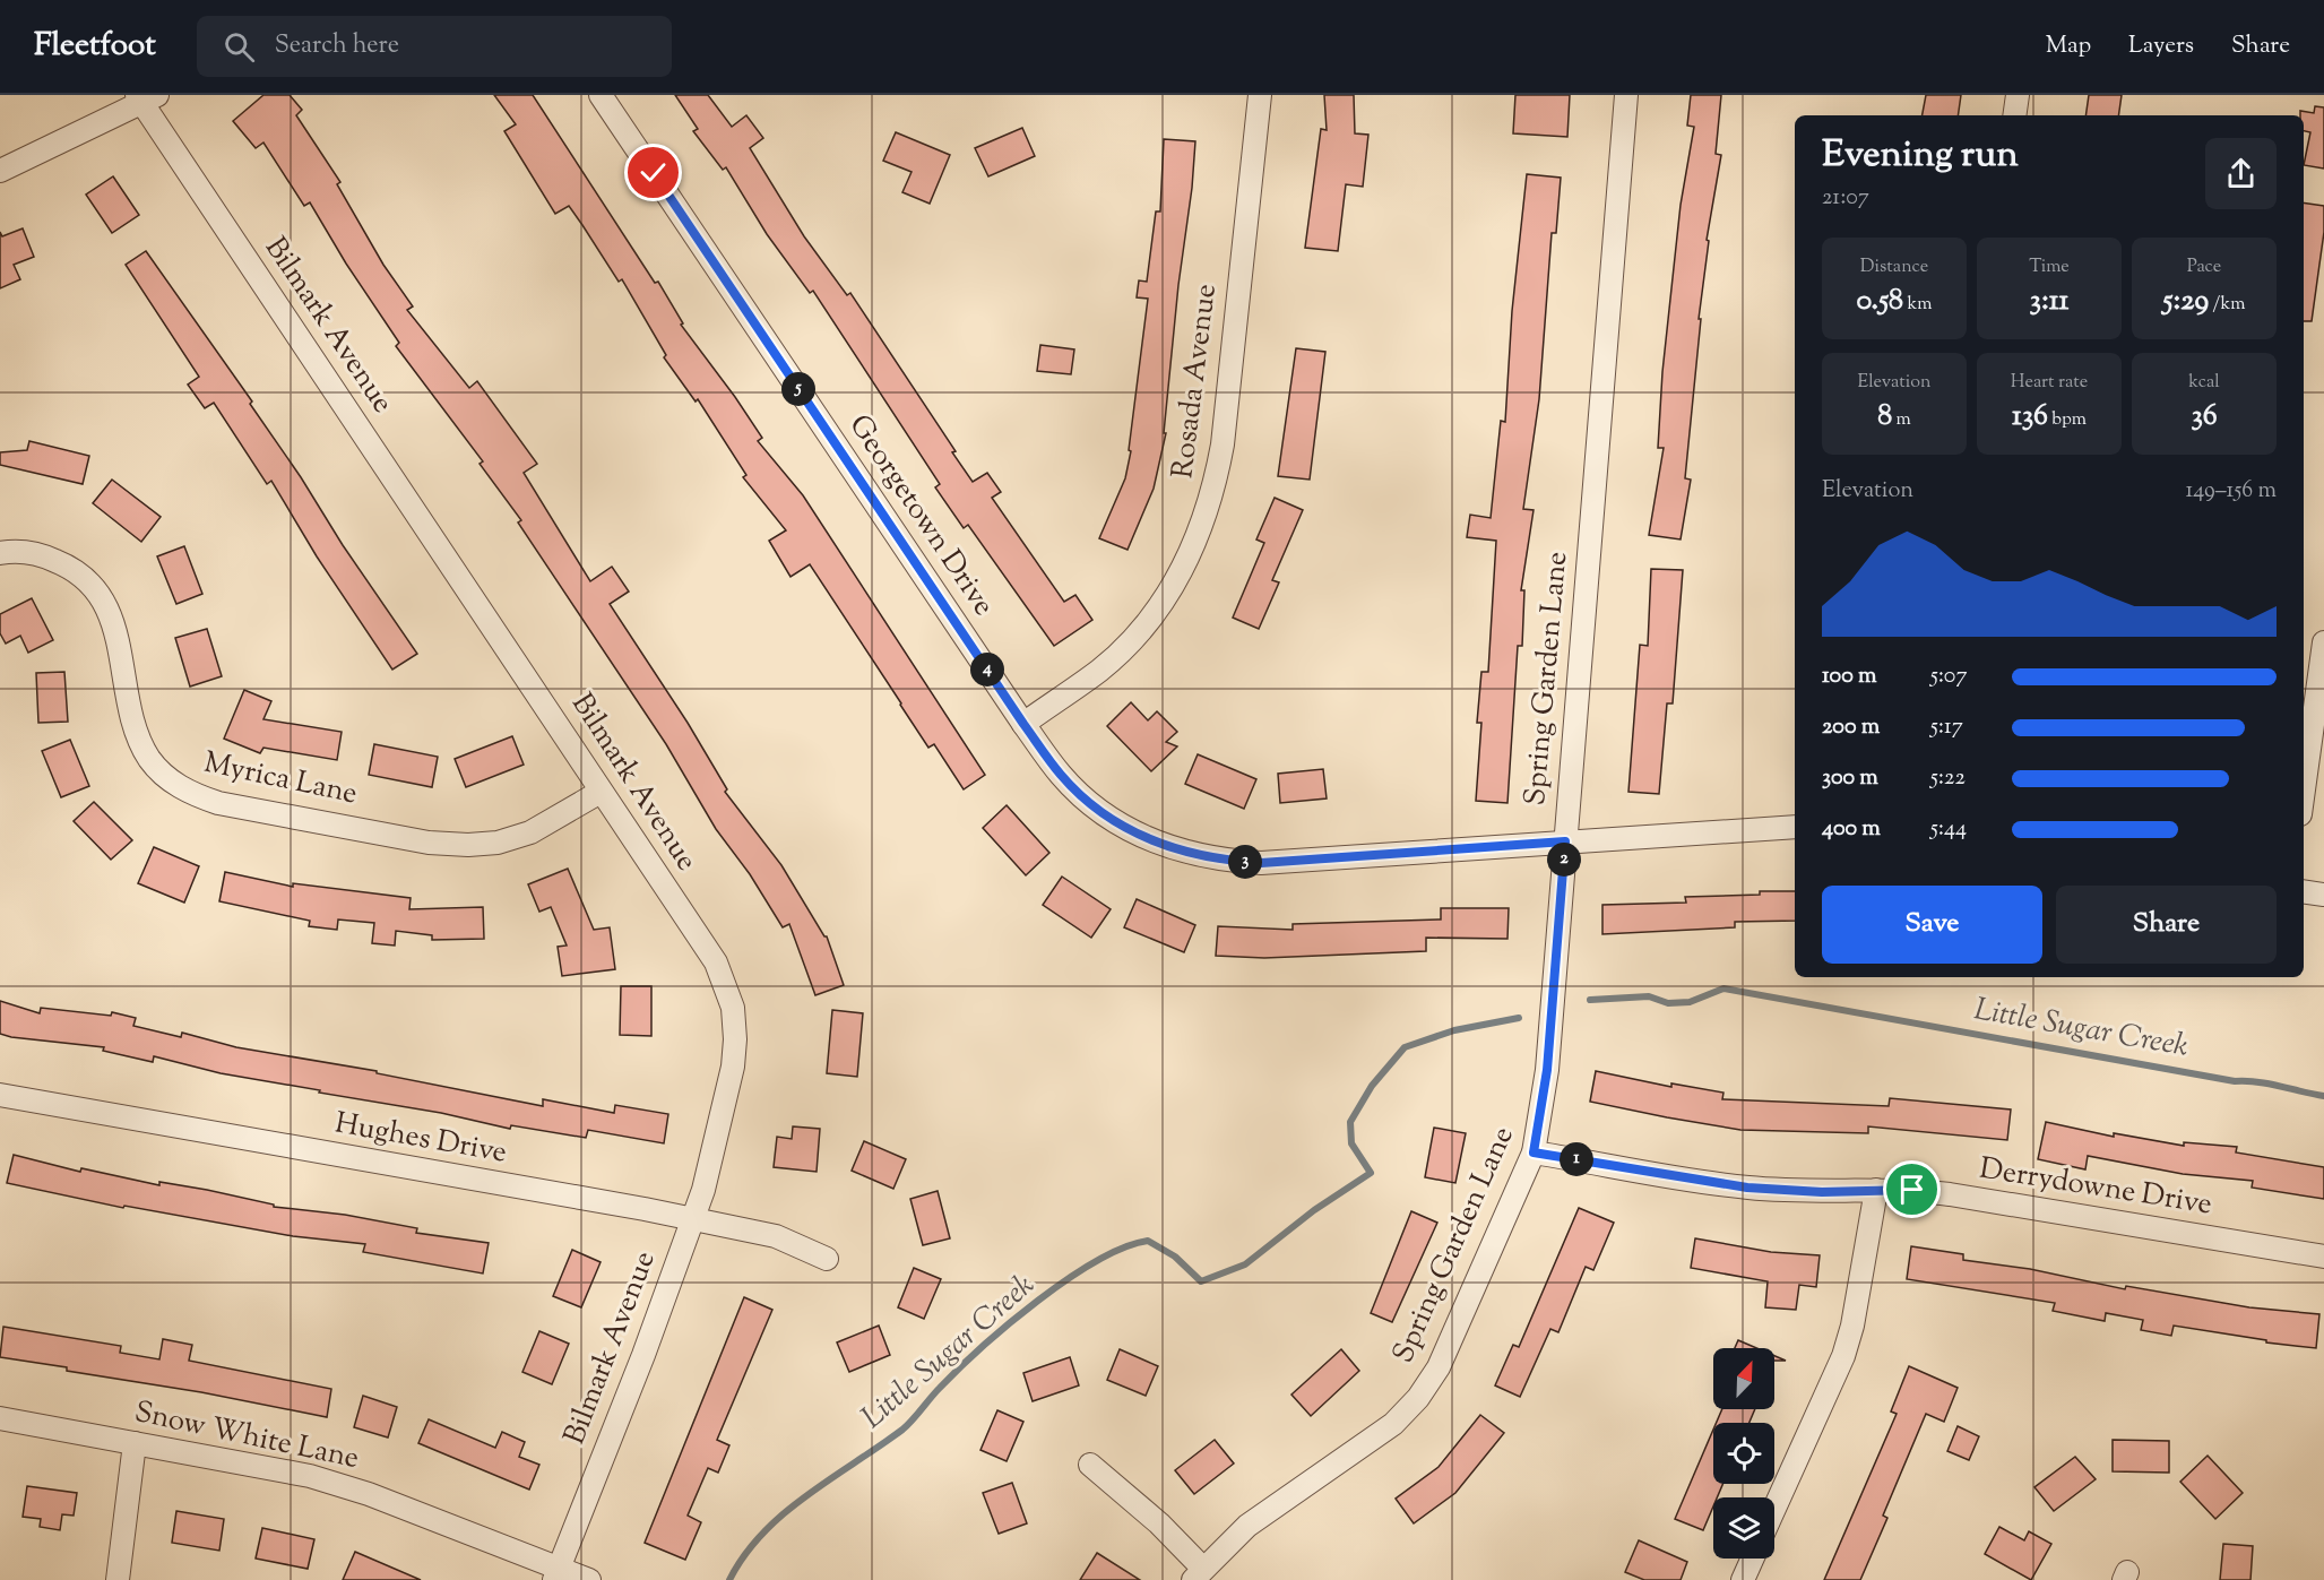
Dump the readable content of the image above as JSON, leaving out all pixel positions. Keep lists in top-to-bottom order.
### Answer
{
  "streets": {
    "street": [
      "Bilmark Avenue",
      "Rosada Avenue",
      "Georgetown Drive",
      "Spring Garden Lane",
      "Myrica Lane",
      "Hughes Drive",
      "Derrydowne Drive",
      "Snow White Lane"
    ]
  },
  "crossings": [
    ["Bilmark Avenue", "Myrica Lane"],
    ["Bilmark Avenue", "Hughes Drive"],
    ["Bilmark Avenue", "Snow White Lane"],
    ["Rosada Avenue", "Georgetown Drive"],
    ["Georgetown Drive", "Spring Garden Lane"],
    ["Spring Garden Lane", "Derrydowne Drive"]
  ],
  "water": ["Little Sugar Creek"],
  "north": "top right",
  "page": {
    "header": "Fleetfoot",
    "search": "Search here",
    "nav": ["Map", "Layers", "Share"],
    "heading": ["Evening run", "21:07"],
    "stats": [
      ["Distance", "0.58 km"],
      ["Time", "3:11"],
      ["Pace", "5:29 /km"],
      ["Elevation", "8 m"],
      ["Heart rate", "136 bpm"],
      ["kcal", "36"]
    ],
    "pins": [
      "5",
      "4",
      "2",
      "3",
      "1"
    ],
    "chart": ["Elevation", "149–156 m"],
    "list": [
      {
        "name": "100 m",
        "note": "5:07"
      },
      {
        "name": "200 m",
        "note": "5:17"
      },
      {
        "name": "300 m",
        "note": "5:22"
      },
      {
        "name": "400 m",
        "note": "5:44"
      }
    ],
    "buttons": ["Save", "Share"]
  }
}
